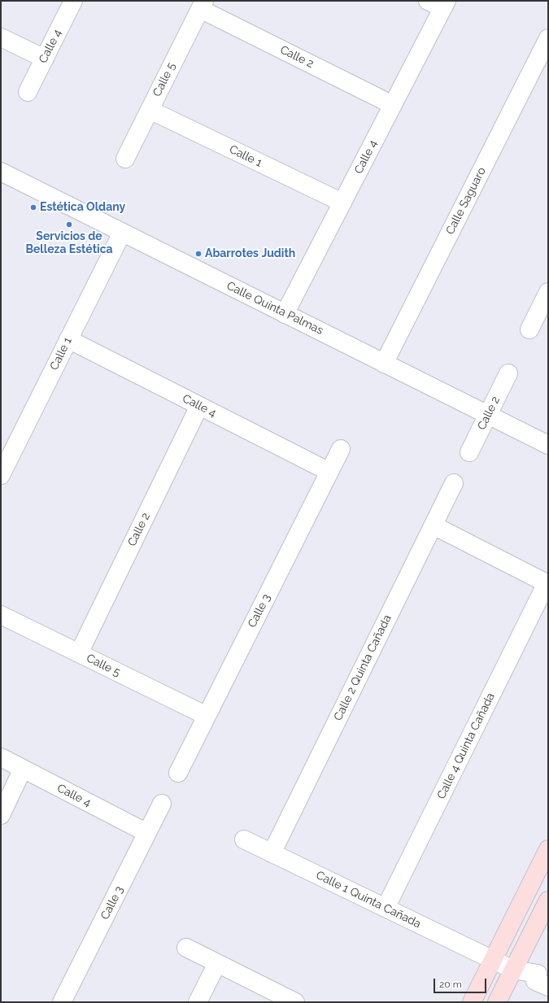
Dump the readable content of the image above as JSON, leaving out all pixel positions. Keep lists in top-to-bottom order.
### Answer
{
  "streets": {
    "street": [
      "Calle 4",
      "Calle 2",
      "Calle 5",
      "Calle 1",
      "Calle Saguaro",
      "Calle Quinta Palmas",
      "Calle 3",
      "Calle 2 Quinta Cañada",
      "Calle 4 Quinta Cañada",
      "Calle 1 Quinta Cañada"
    ]
  },
  "crossings": [
    ["Calle 4", "Calle 2"],
    ["Calle 4", "Calle 1"],
    ["Calle 4", "Calle Quinta Palmas"],
    ["Calle 4", "Calle 3"],
    ["Calle 2", "Calle 5"],
    ["Calle 2", "Calle Quinta Palmas"],
    ["Calle 5", "Calle 1"],
    ["Calle 5", "Calle 3"],
    ["Calle 1", "Calle Quinta Palmas"],
    ["Calle Saguaro", "Calle Quinta Palmas"],
    ["Calle 2 Quinta Cañada", "Calle 1 Quinta Cañada"],
    ["Calle 4 Quinta Cañada", "Calle 1 Quinta Cañada"]
  ],
  "places": ["Estética Oldany", "Servicios de Belleza Estética", "Abarrotes Judith"],
  "scale_bar": "20 m"
}
